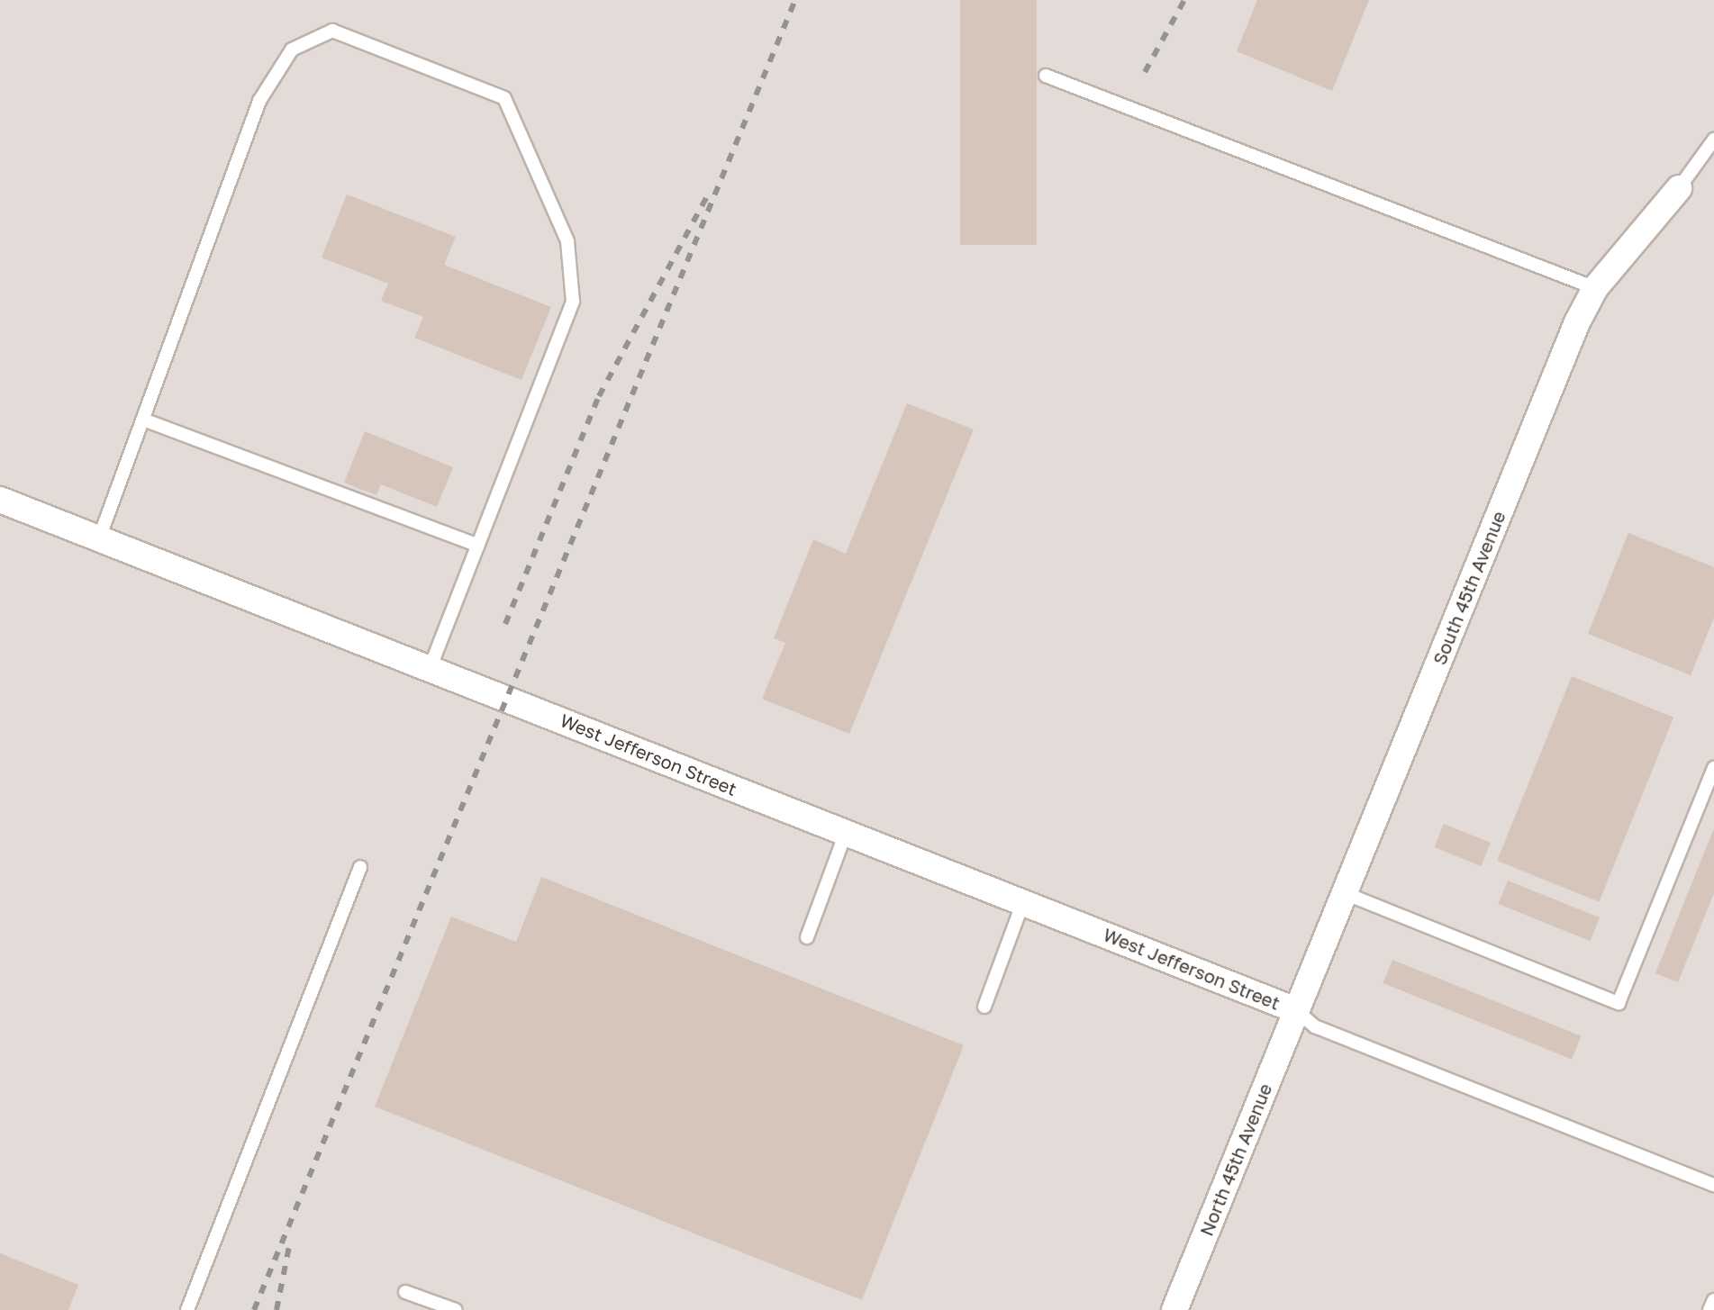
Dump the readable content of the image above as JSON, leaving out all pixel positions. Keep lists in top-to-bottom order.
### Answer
{
  "streets": {
    "street": ["South 45th Avenue", "West Jefferson Street", "North 45th Avenue"]
  },
  "crossings": [
    ["South 45th Avenue", "West Jefferson Street"],
    ["South 45th Avenue", "North 45th Avenue"],
    ["West Jefferson Street", "North 45th Avenue"]
  ]
}
